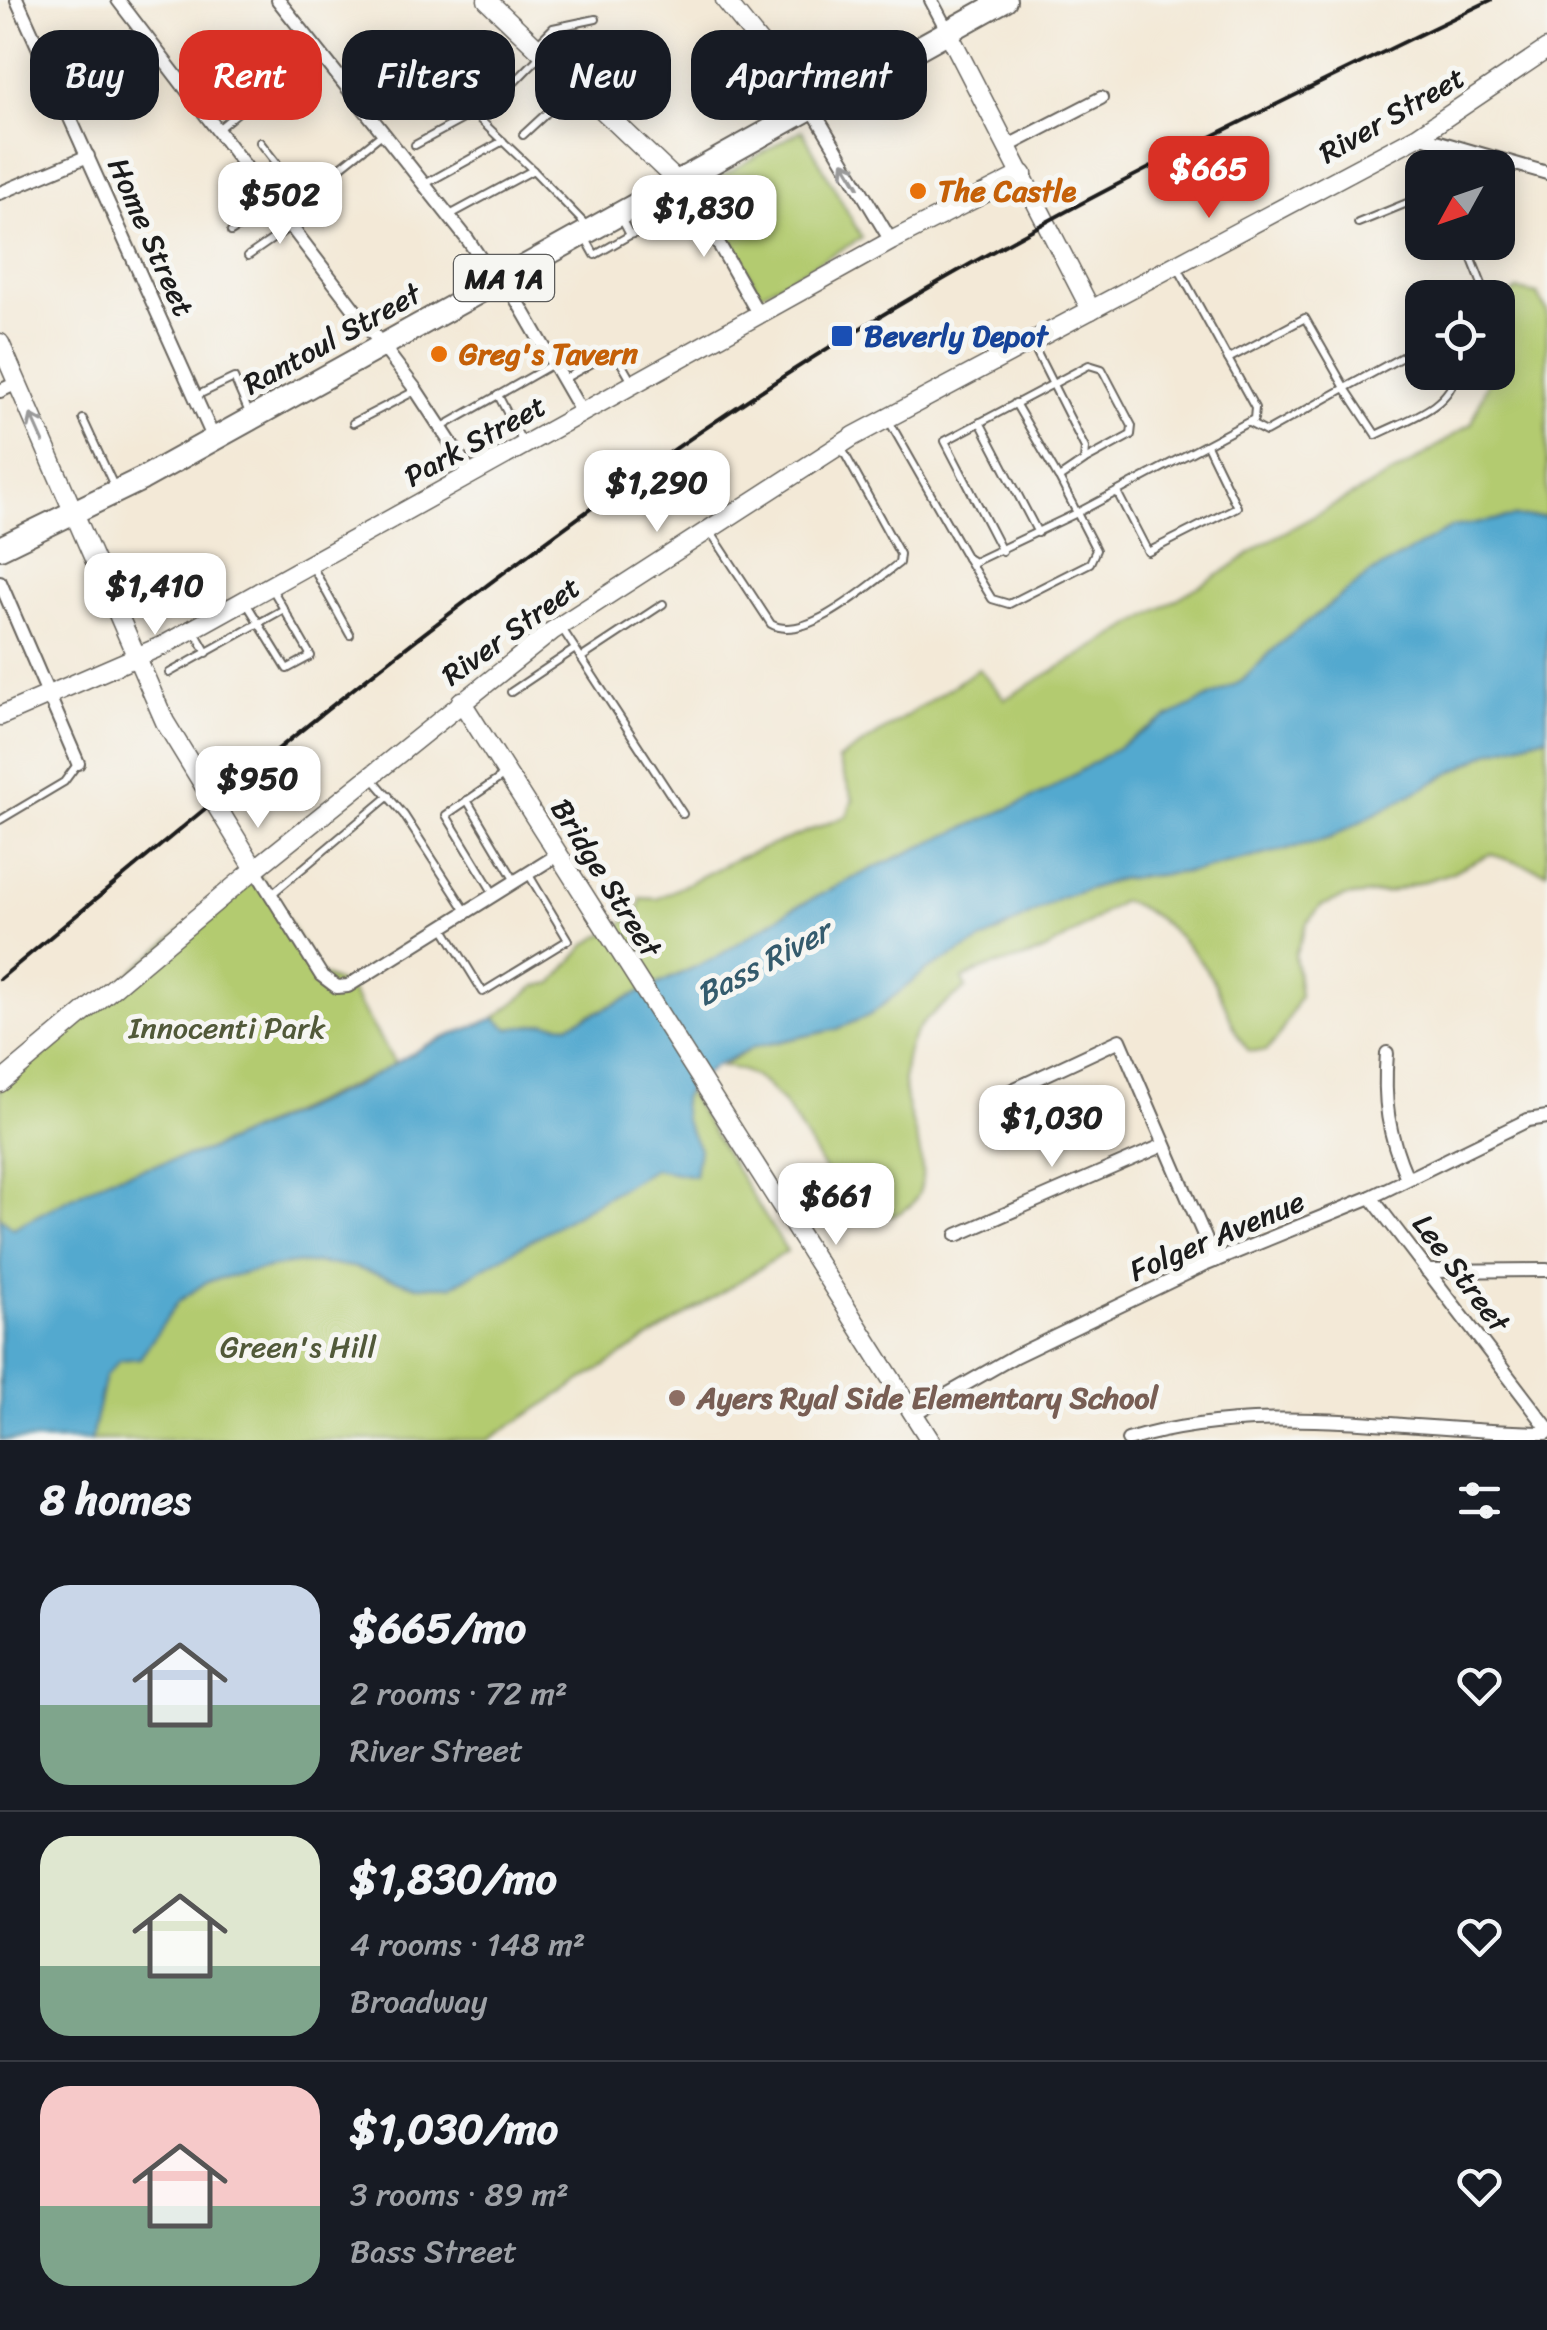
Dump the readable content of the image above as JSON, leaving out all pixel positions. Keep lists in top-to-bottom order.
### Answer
{
  "streets": {
    "highway": ["MA 1A", "Rantoul Street"],
    "street": [
      "River Street",
      "Home Street",
      "Park Street",
      "Bridge Street",
      "Folger Avenue",
      "Lee Street"
    ]
  },
  "crossings": [
    ["River Street", "Bridge Street"],
    ["Home Street", "Rantoul Street"],
    ["Bridge Street", "Folger Avenue"],
    ["Folger Avenue", "Lee Street"]
  ],
  "water": ["Bass River"],
  "parks": ["Innocenti Park", "Green's Hill"],
  "places": {
    "other": ["The Castle", "Greg's Tavern", "Ayers Ryal Side Elementary School"],
    "transit": ["Beverly Depot"]
  },
  "north": "bottom left",
  "page": {
    "chip": [
      "Buy",
      "Rent",
      "Filters",
      "New",
      "Apartment"
    ],
    "price": [
      "$665",
      "$502",
      "$1,830",
      "$1,290",
      "$1,410",
      "$950",
      "$1,030",
      "$661"
    ],
    "heading": "8 homes",
    "list": [
      {
        "name": "$665/mo",
        "note": "2 rooms · 72 m² · River Street"
      },
      {
        "name": "$1,830/mo",
        "note": "4 rooms · 148 m² · Broadway"
      },
      {
        "name": "$1,030/mo",
        "note": "3 rooms · 89 m² · Bass Street"
      }
    ]
  }
}
